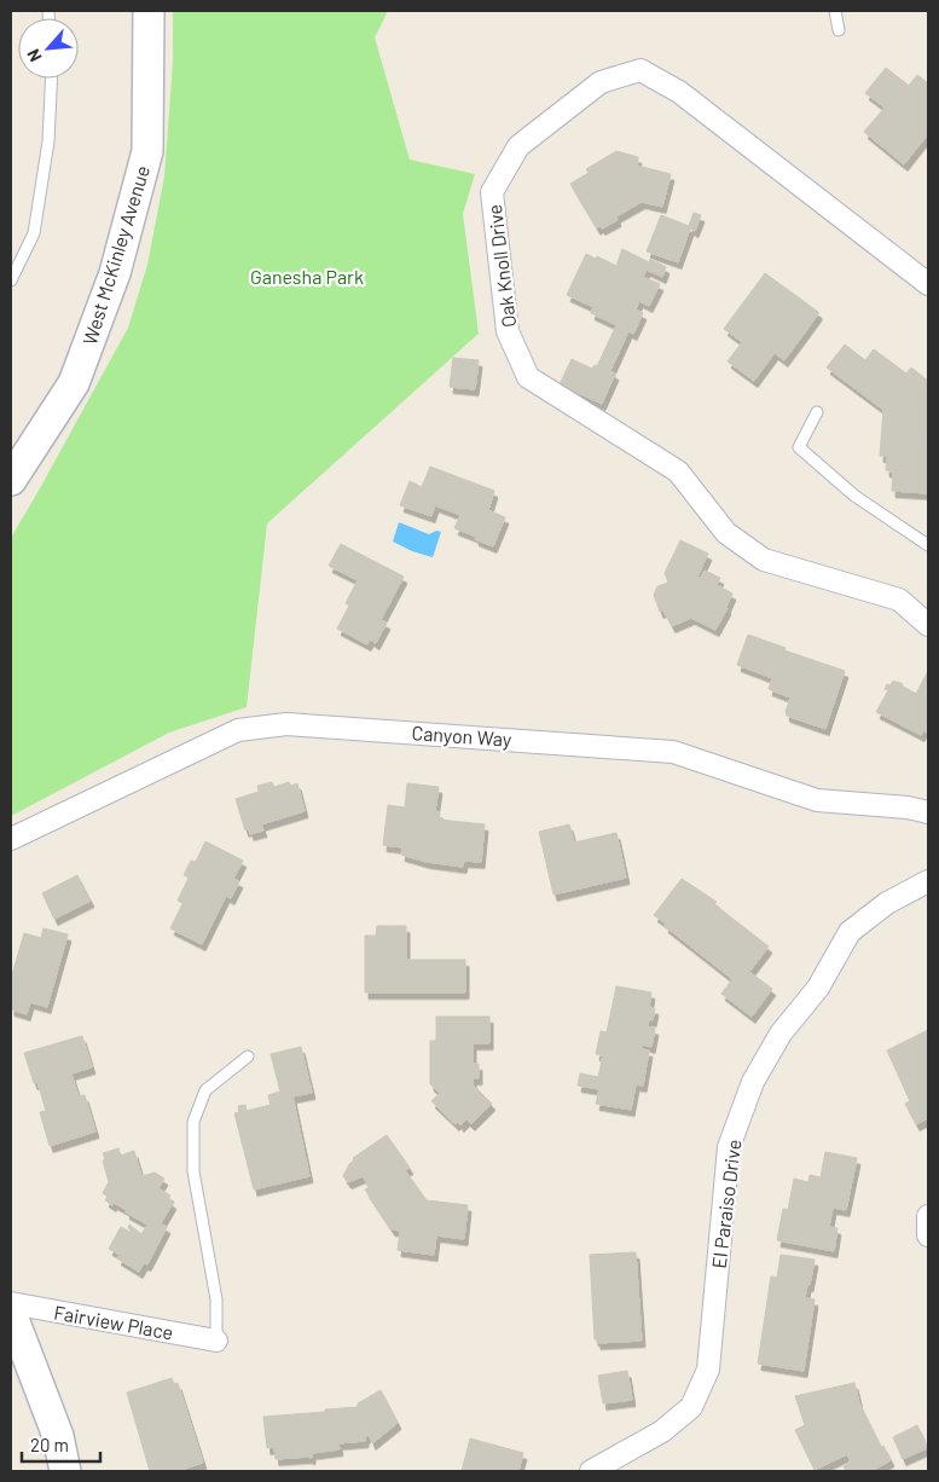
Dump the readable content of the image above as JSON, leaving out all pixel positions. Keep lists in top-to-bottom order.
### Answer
{
  "streets": {
    "main road": ["West McKinley Avenue"],
    "street": [
      "Oak Knoll Drive",
      "Canyon Way",
      "El Paraiso Drive",
      "Fairview Place"
    ]
  },
  "parks": ["Ganesha Park"],
  "scale_bar": "20 m",
  "north": "bottom left"
}
